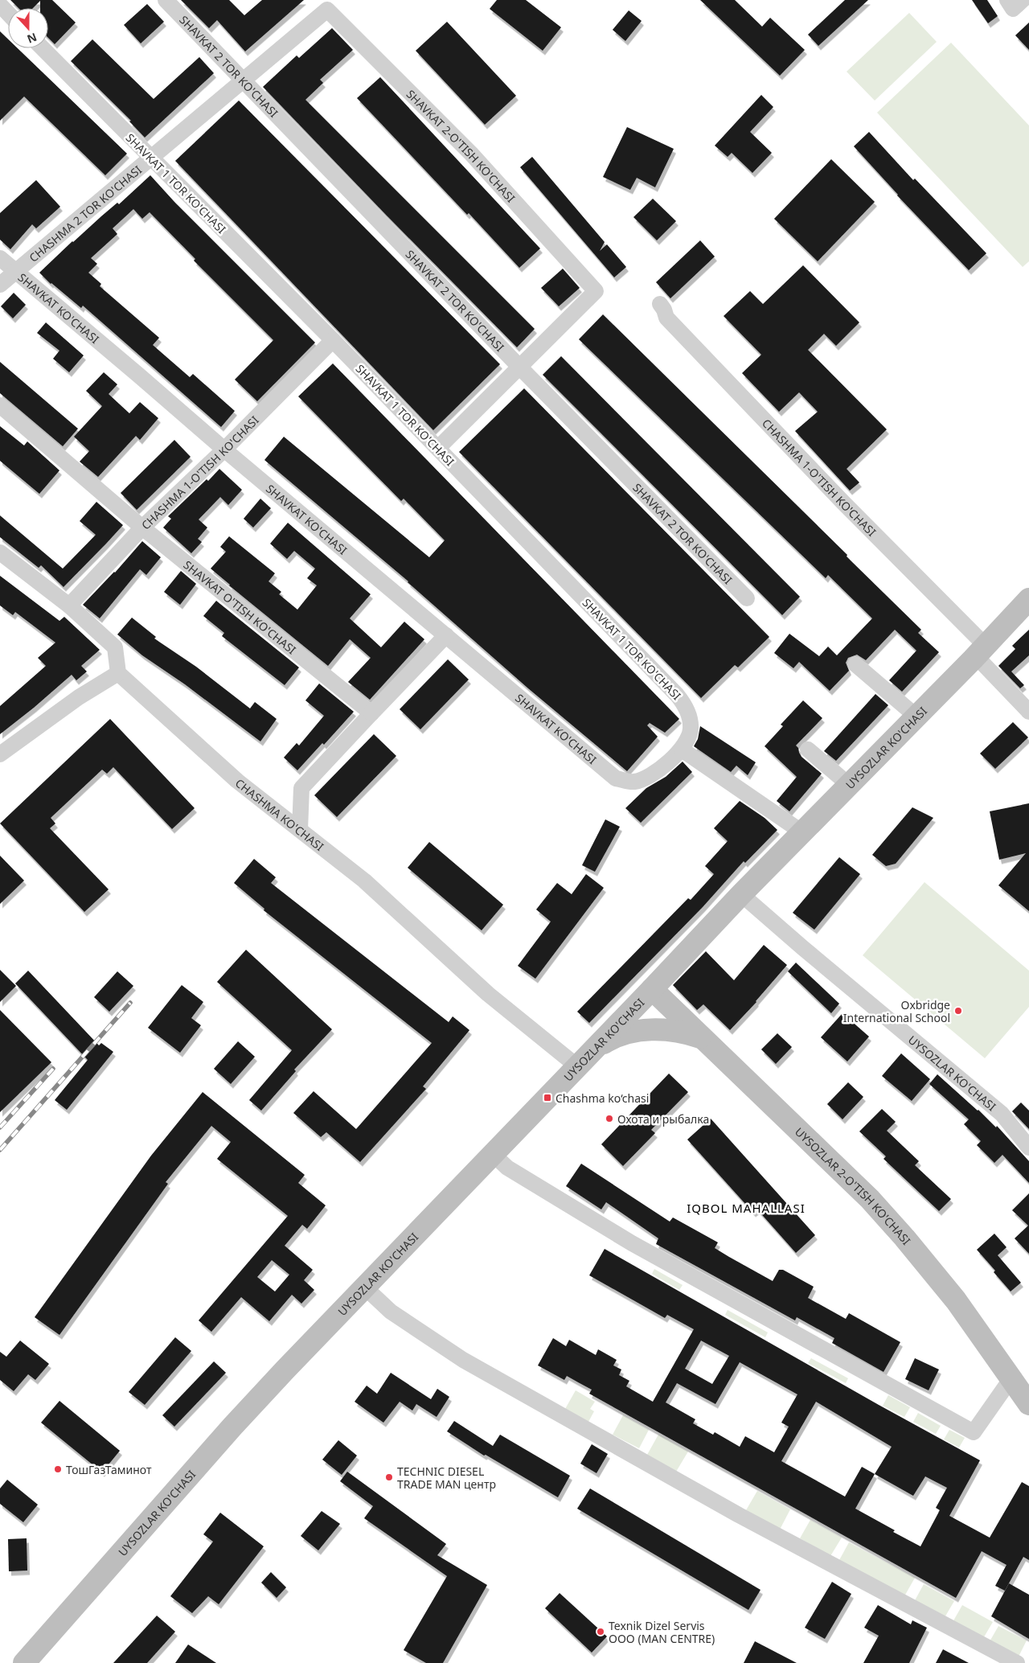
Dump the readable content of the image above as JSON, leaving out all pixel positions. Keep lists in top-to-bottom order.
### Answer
{
  "streets": {
    "main road": ["UYSOZLAR KO'CHASI", "UYSOZLAR 2-O'TISH KO'CHASI"],
    "street": [
      "SHAVKAT 2 TOR KO'CHASI",
      "SHAVKAT 2-O'TISH KO'CHASI",
      "SHAVKAT 1 TOR KO'CHASI",
      "CHASHMA 2 TOR KO'CHASI",
      "SHAVKAT KO'CHASI",
      "CHASHMA 1-O'TISH KO'CHASI",
      "SHAVKAT O'TISH KO'CHASI",
      "CHASHMA KO'CHASI"
    ]
  },
  "crossings": [
    ["SHAVKAT 2 TOR KO'CHASI", "SHAVKAT 2-O'TISH KO'CHASI"],
    ["SHAVKAT 2-O'TISH KO'CHASI", "SHAVKAT 1 TOR KO'CHASI"],
    ["SHAVKAT 2-O'TISH KO'CHASI", "CHASHMA 2 TOR KO'CHASI"],
    ["SHAVKAT 1 TOR KO'CHASI", "CHASHMA 2 TOR KO'CHASI"],
    ["SHAVKAT 1 TOR KO'CHASI", "SHAVKAT KO'CHASI"],
    ["SHAVKAT 1 TOR KO'CHASI", "CHASHMA 1-O'TISH KO'CHASI"],
    ["CHASHMA 2 TOR KO'CHASI", "SHAVKAT KO'CHASI"],
    ["SHAVKAT KO'CHASI", "CHASHMA 1-O'TISH KO'CHASI"],
    ["CHASHMA 1-O'TISH KO'CHASI", "SHAVKAT O'TISH KO'CHASI"],
    ["CHASHMA 1-O'TISH KO'CHASI", "UYSOZLAR KO'CHASI"],
    ["UYSOZLAR KO'CHASI", "CHASHMA KO'CHASI"],
    ["UYSOZLAR KO'CHASI", "UYSOZLAR 2-O'TISH KO'CHASI"]
  ],
  "districts": ["IQBOL MAHALLASI"],
  "places": {
    "other": [
      "Oxbridge International School",
      "Охота и рыбалка",
      "ТошГазТаминот",
      "TECHNIC DIESEL TRADE MAN центр",
      "Texnik Dizel Servis OOO (MAN CENTRE)"
    ],
    "transit": ["Chashma ko‘chasi"]
  },
  "north": "bottom"
}
